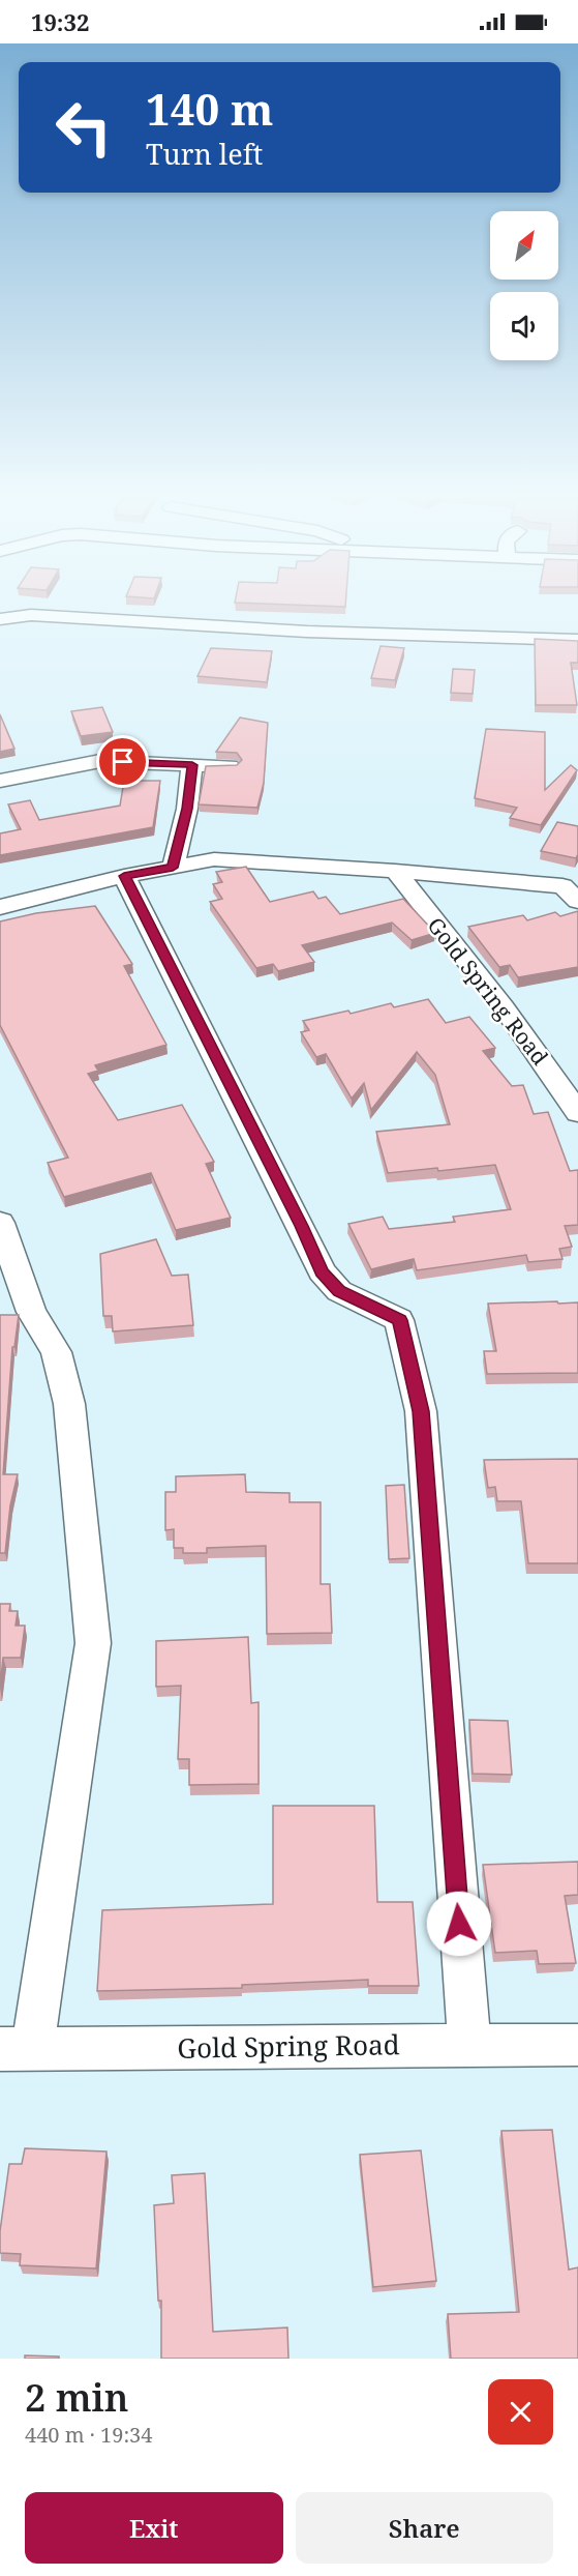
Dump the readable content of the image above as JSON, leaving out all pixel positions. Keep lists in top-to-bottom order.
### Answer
{
  "streets": {
    "street": ["Gold Spring Road"]
  },
  "north": "top right",
  "page": {
    "status": "19:32",
    "turn": ["140 m", "Turn left"],
    "heading": ["2 min", "440 m · 19:34"],
    "buttons": ["Exit", "Share"]
  }
}
